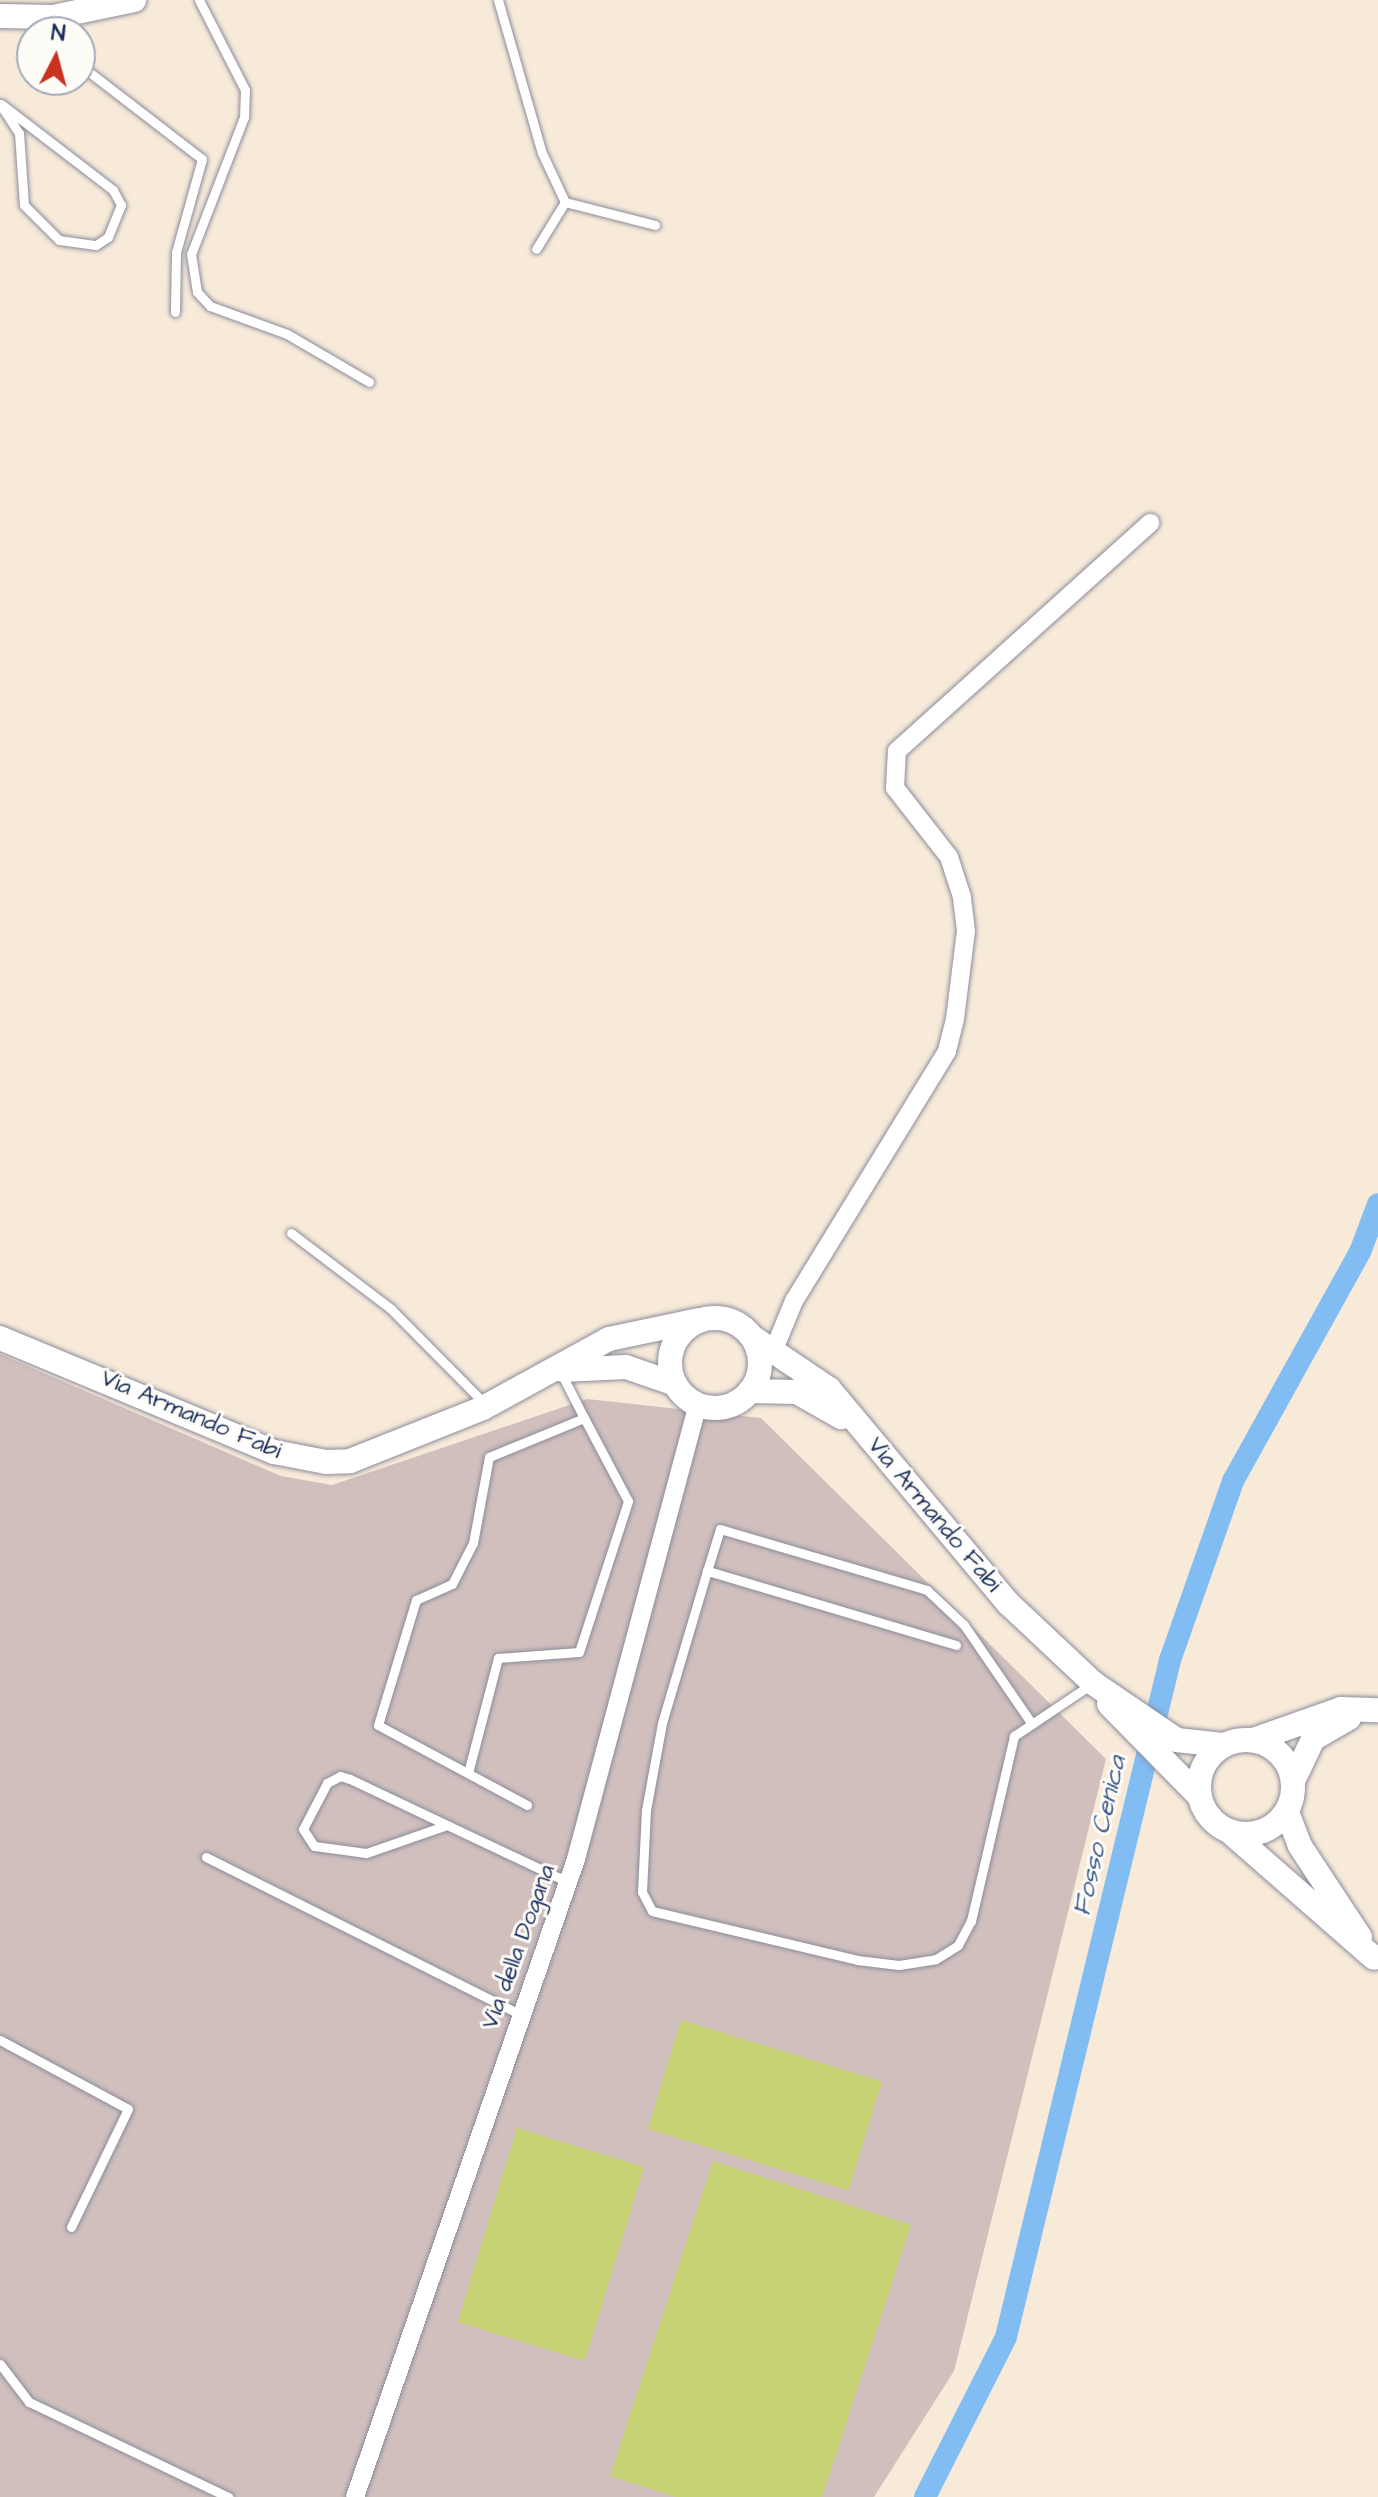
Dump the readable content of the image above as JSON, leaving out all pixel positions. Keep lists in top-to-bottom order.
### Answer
{
  "streets": {
    "street": ["Via Armando Fabi", "Via della Dogana"]
  },
  "crossings": [
    ["Via Armando Fabi", "Via della Dogana"]
  ],
  "water": ["Fosso Cenica"],
  "north": "top"
}
